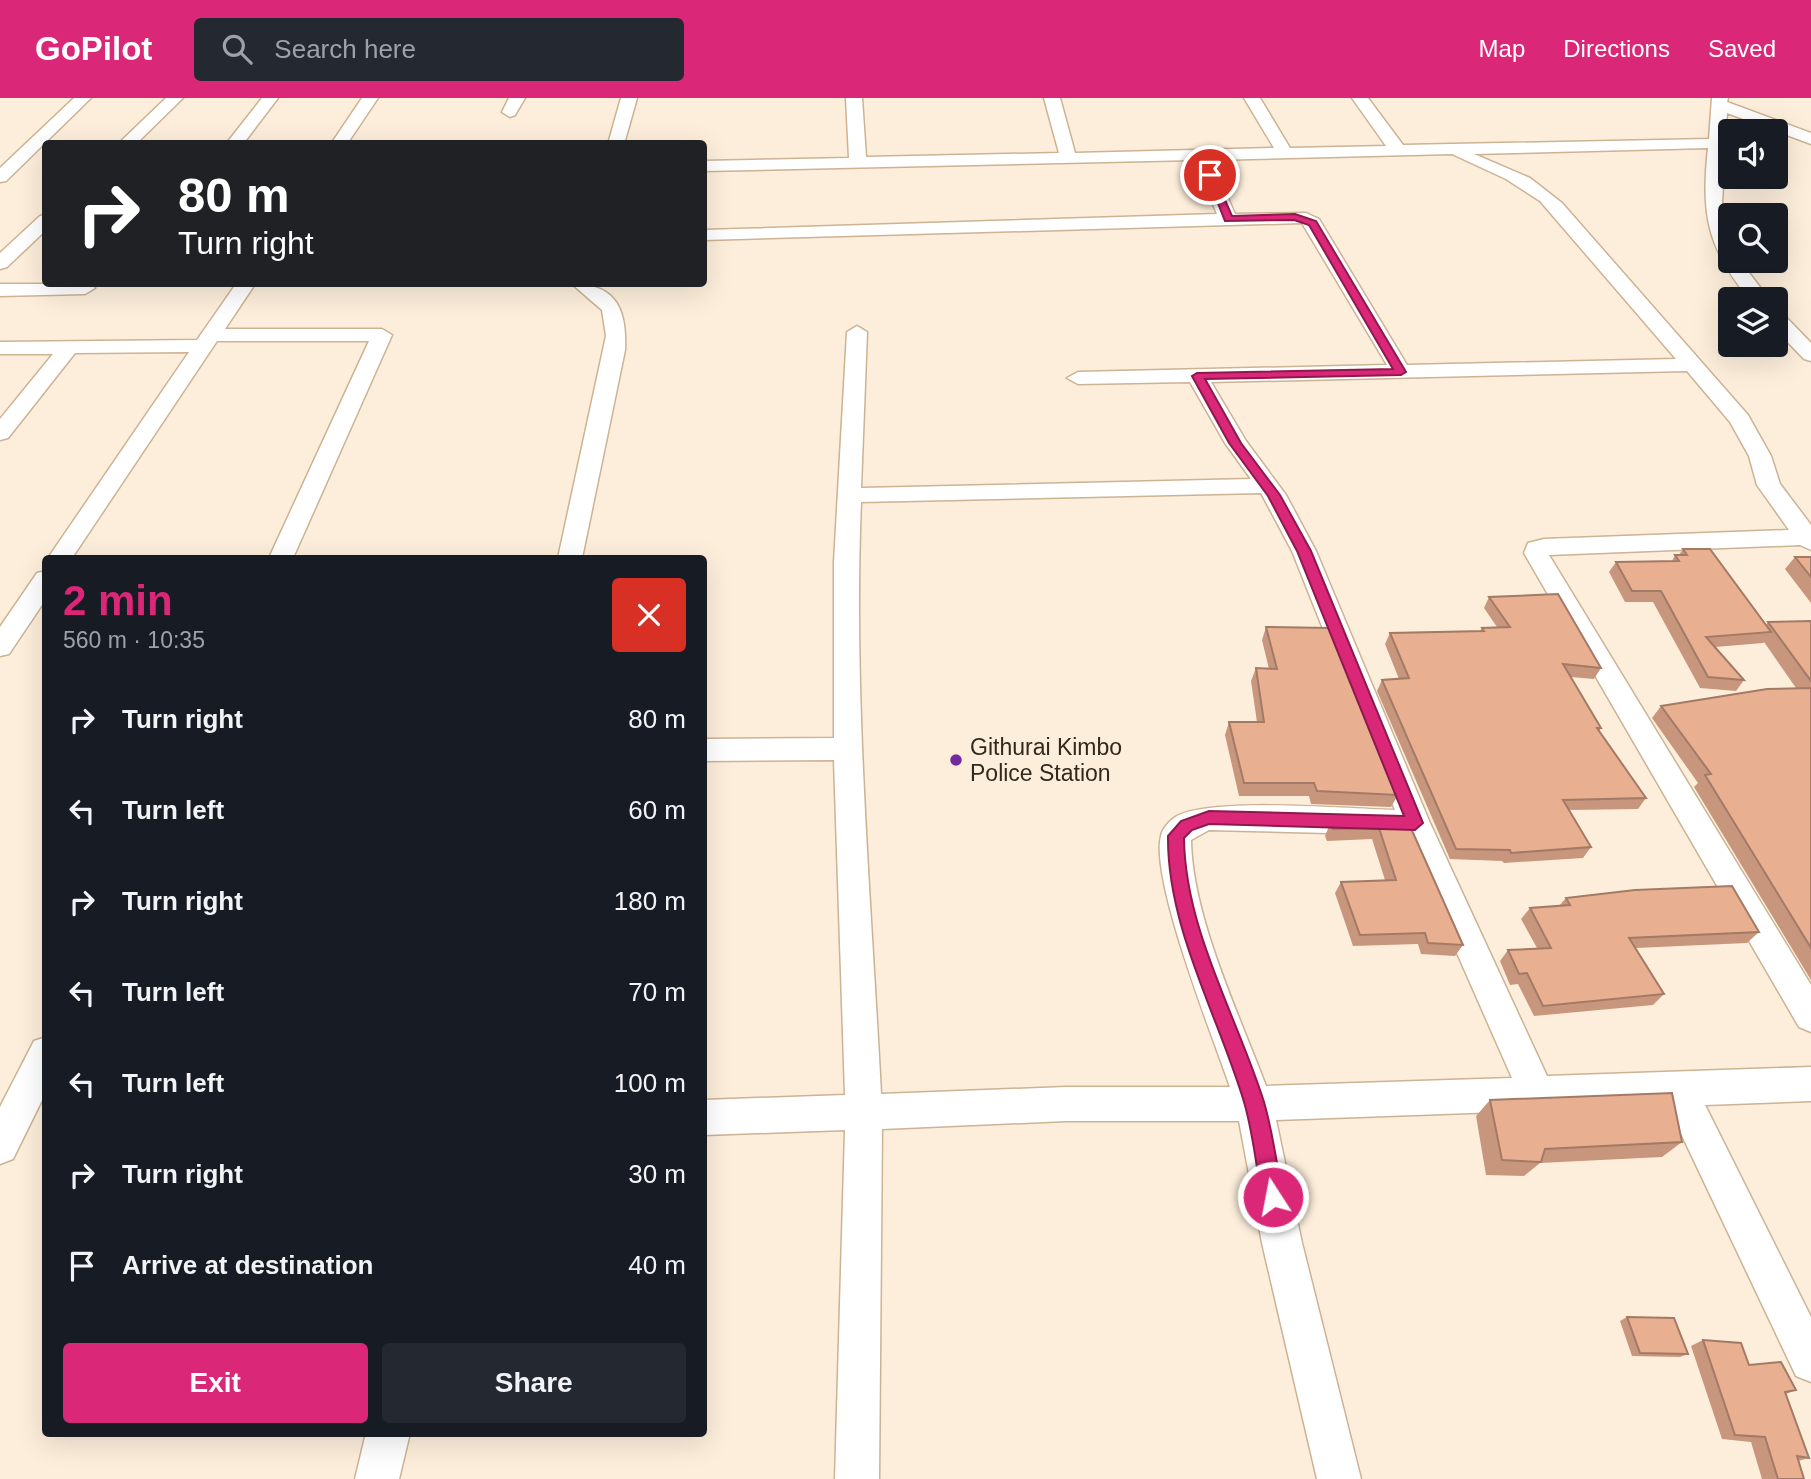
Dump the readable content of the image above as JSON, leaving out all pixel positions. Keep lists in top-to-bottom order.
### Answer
{
  "places": ["Githurai Kimbo Police Station"],
  "page": {
    "header": "GoPilot",
    "search": "Search here",
    "nav": ["Map", "Directions", "Saved"],
    "turn": ["80 m", "Turn right"],
    "heading": ["2 min", "560 m · 10:35"],
    "list": [
      {
        "name": "Turn right",
        "value": "80 m"
      },
      {
        "name": "Turn left",
        "value": "60 m"
      },
      {
        "name": "Turn right",
        "value": "180 m"
      },
      {
        "name": "Turn left",
        "value": "70 m"
      },
      {
        "name": "Turn left",
        "value": "100 m"
      },
      {
        "name": "Turn right",
        "value": "30 m"
      },
      {
        "name": "Arrive at destination",
        "value": "40 m"
      }
    ],
    "buttons": ["Exit", "Share"]
  }
}
